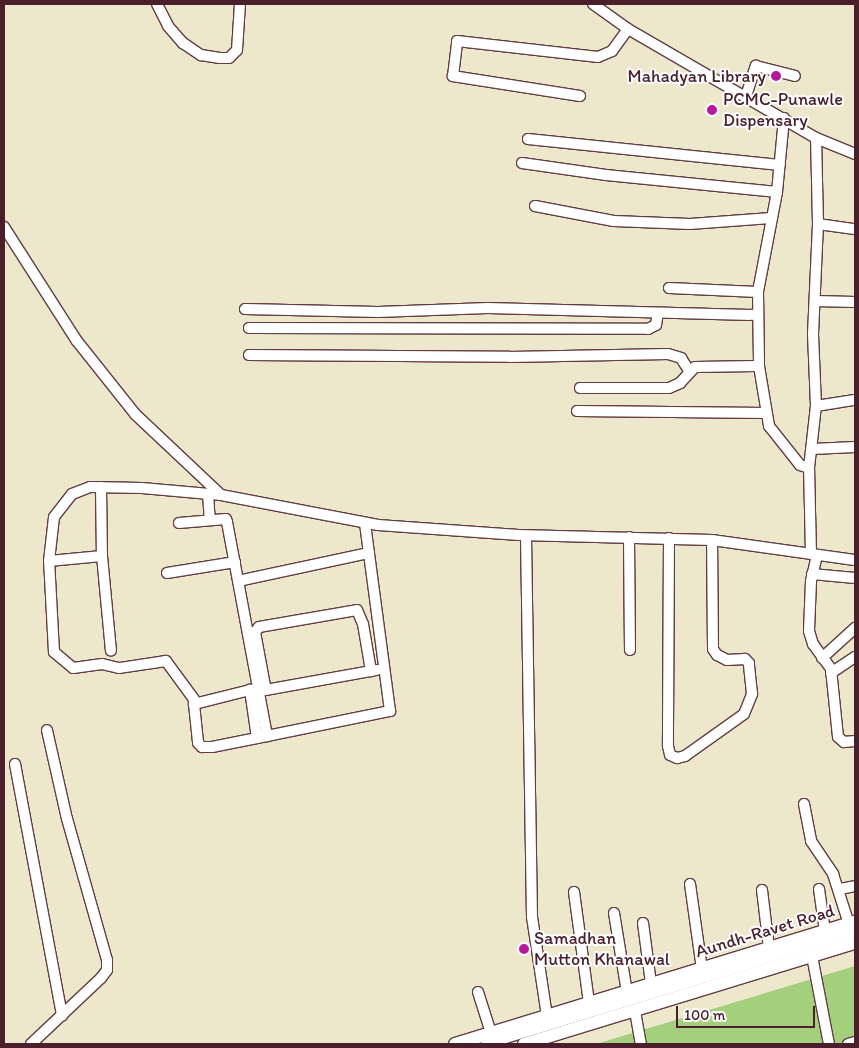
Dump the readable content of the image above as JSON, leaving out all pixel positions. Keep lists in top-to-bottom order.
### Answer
{
  "streets": {
    "main road": ["Aundh-Ravet Road"]
  },
  "places": ["Mahadyan Library", "PCMC-Punawle Dispensary", "Samadhan Mutton Khanawal"],
  "scale_bar": "100 m"
}
